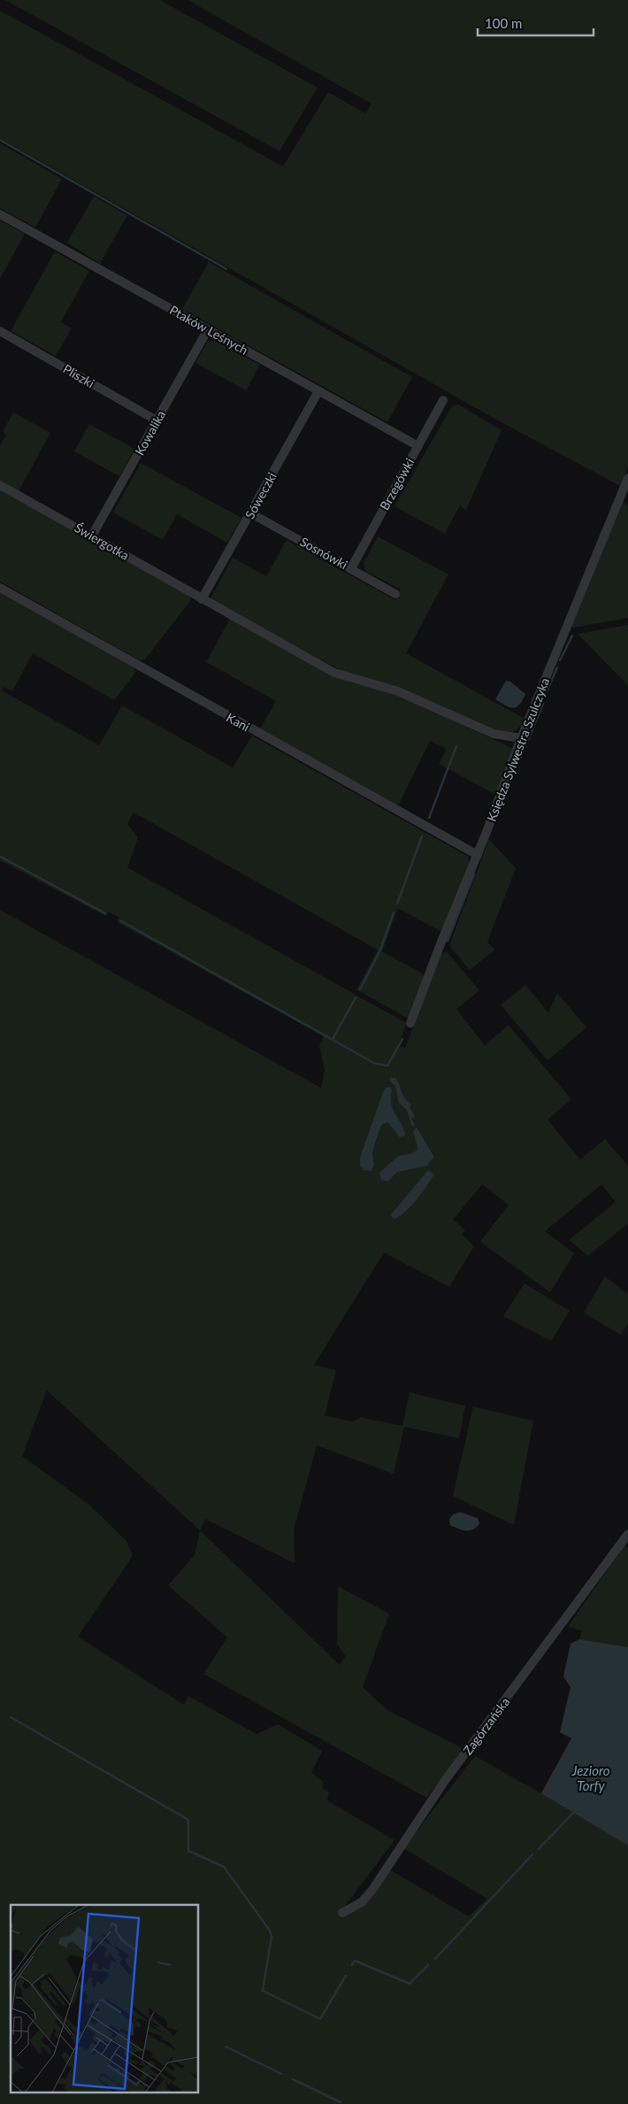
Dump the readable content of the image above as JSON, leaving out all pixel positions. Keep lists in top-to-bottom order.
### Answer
{
  "streets": {
    "street": [
      "Ptaków Leśnych",
      "Pliszki",
      "Kowalika",
      "Brzegówki",
      "Sóweczki",
      "Świergotka",
      "Sosnówki",
      "Kani",
      "Księdza Sylwestra Szulczyka",
      "Zagórzańska"
    ]
  },
  "crossings": [
    ["Ptaków Leśnych", "Kowalika"],
    ["Ptaków Leśnych", "Brzegówki"],
    ["Ptaków Leśnych", "Sóweczki"],
    ["Pliszki", "Kowalika"],
    ["Kowalika", "Świergotka"],
    ["Brzegówki", "Sosnówki"],
    ["Sóweczki", "Świergotka"],
    ["Sóweczki", "Sosnówki"],
    ["Świergotka", "Księdza Sylwestra Szulczyka"],
    ["Kani", "Księdza Sylwestra Szulczyka"]
  ],
  "water": ["Jezioro Torfy"],
  "scale_bar": "100 m"
}
